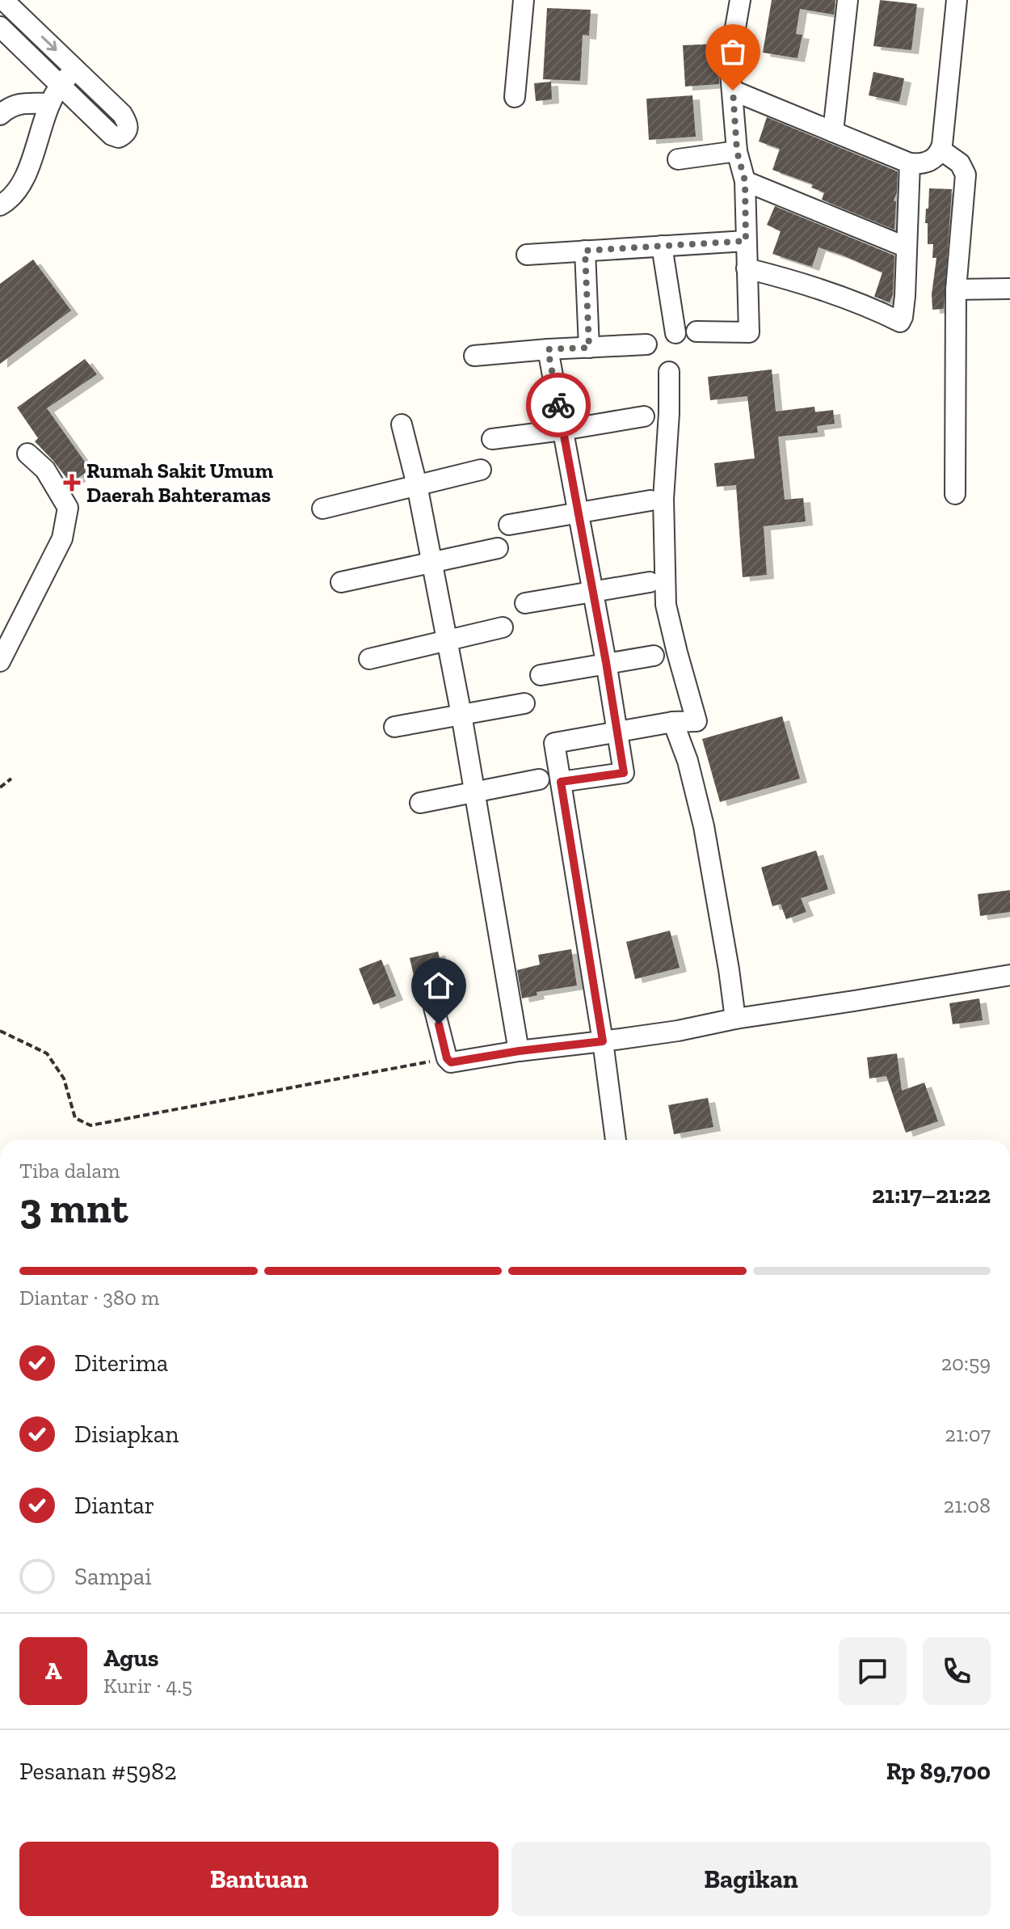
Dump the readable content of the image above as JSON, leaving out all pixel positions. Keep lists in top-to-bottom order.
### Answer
{
  "places": {
    "health": ["Rumah Sakit Umum Daerah Bahteramas"]
  },
  "page": {
    "heading": ["3 mnt", "Tiba dalam", "21:17–21:22"],
    "panel": [
      "Agus",
      "Kurir · 4.5",
      "Pesanan #5982",
      "Rp 89,700"
    ],
    "bar": "Diantar · 380 m",
    "list": [
      ["Diterima", "20:59"],
      ["Disiapkan", "21:07"],
      ["Diantar", "21:08"],
      "Sampai"
    ],
    "round": "A",
    "buttons": ["Bantuan", "Bagikan"]
  }
}
